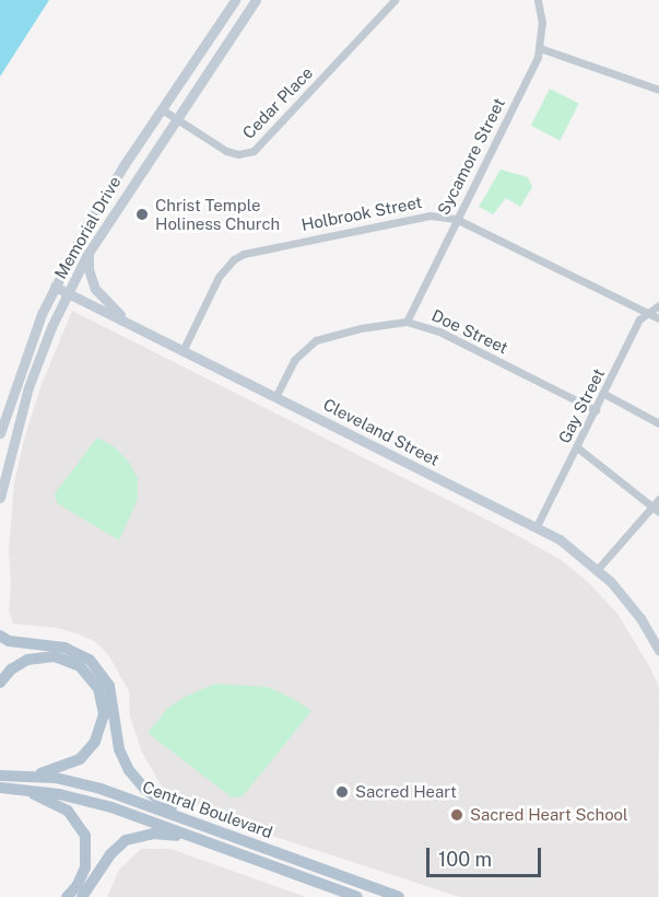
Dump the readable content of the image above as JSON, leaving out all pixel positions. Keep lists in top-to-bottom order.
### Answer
{
  "streets": {
    "main road": ["Memorial Drive", "Cleveland Street", "Central Boulevard"],
    "street": [
      "Cedar Place",
      "Sycamore Street",
      "Holbrook Street",
      "Doe Street",
      "Gay Street"
    ]
  },
  "crossings": [
    ["Cedar Place", "Memorial Drive"],
    ["Sycamore Street", "Holbrook Street"],
    ["Sycamore Street", "Doe Street"],
    ["Holbrook Street", "Gay Street"],
    ["Holbrook Street", "Cleveland Street"],
    ["Memorial Drive", "Cleveland Street"],
    ["Doe Street", "Gay Street"],
    ["Doe Street", "Cleveland Street"],
    ["Gay Street", "Cleveland Street"]
  ],
  "places": ["Christ Temple Holiness Church", "Sacred Heart", "Sacred Heart School"],
  "scale_bar": "100 m"
}
